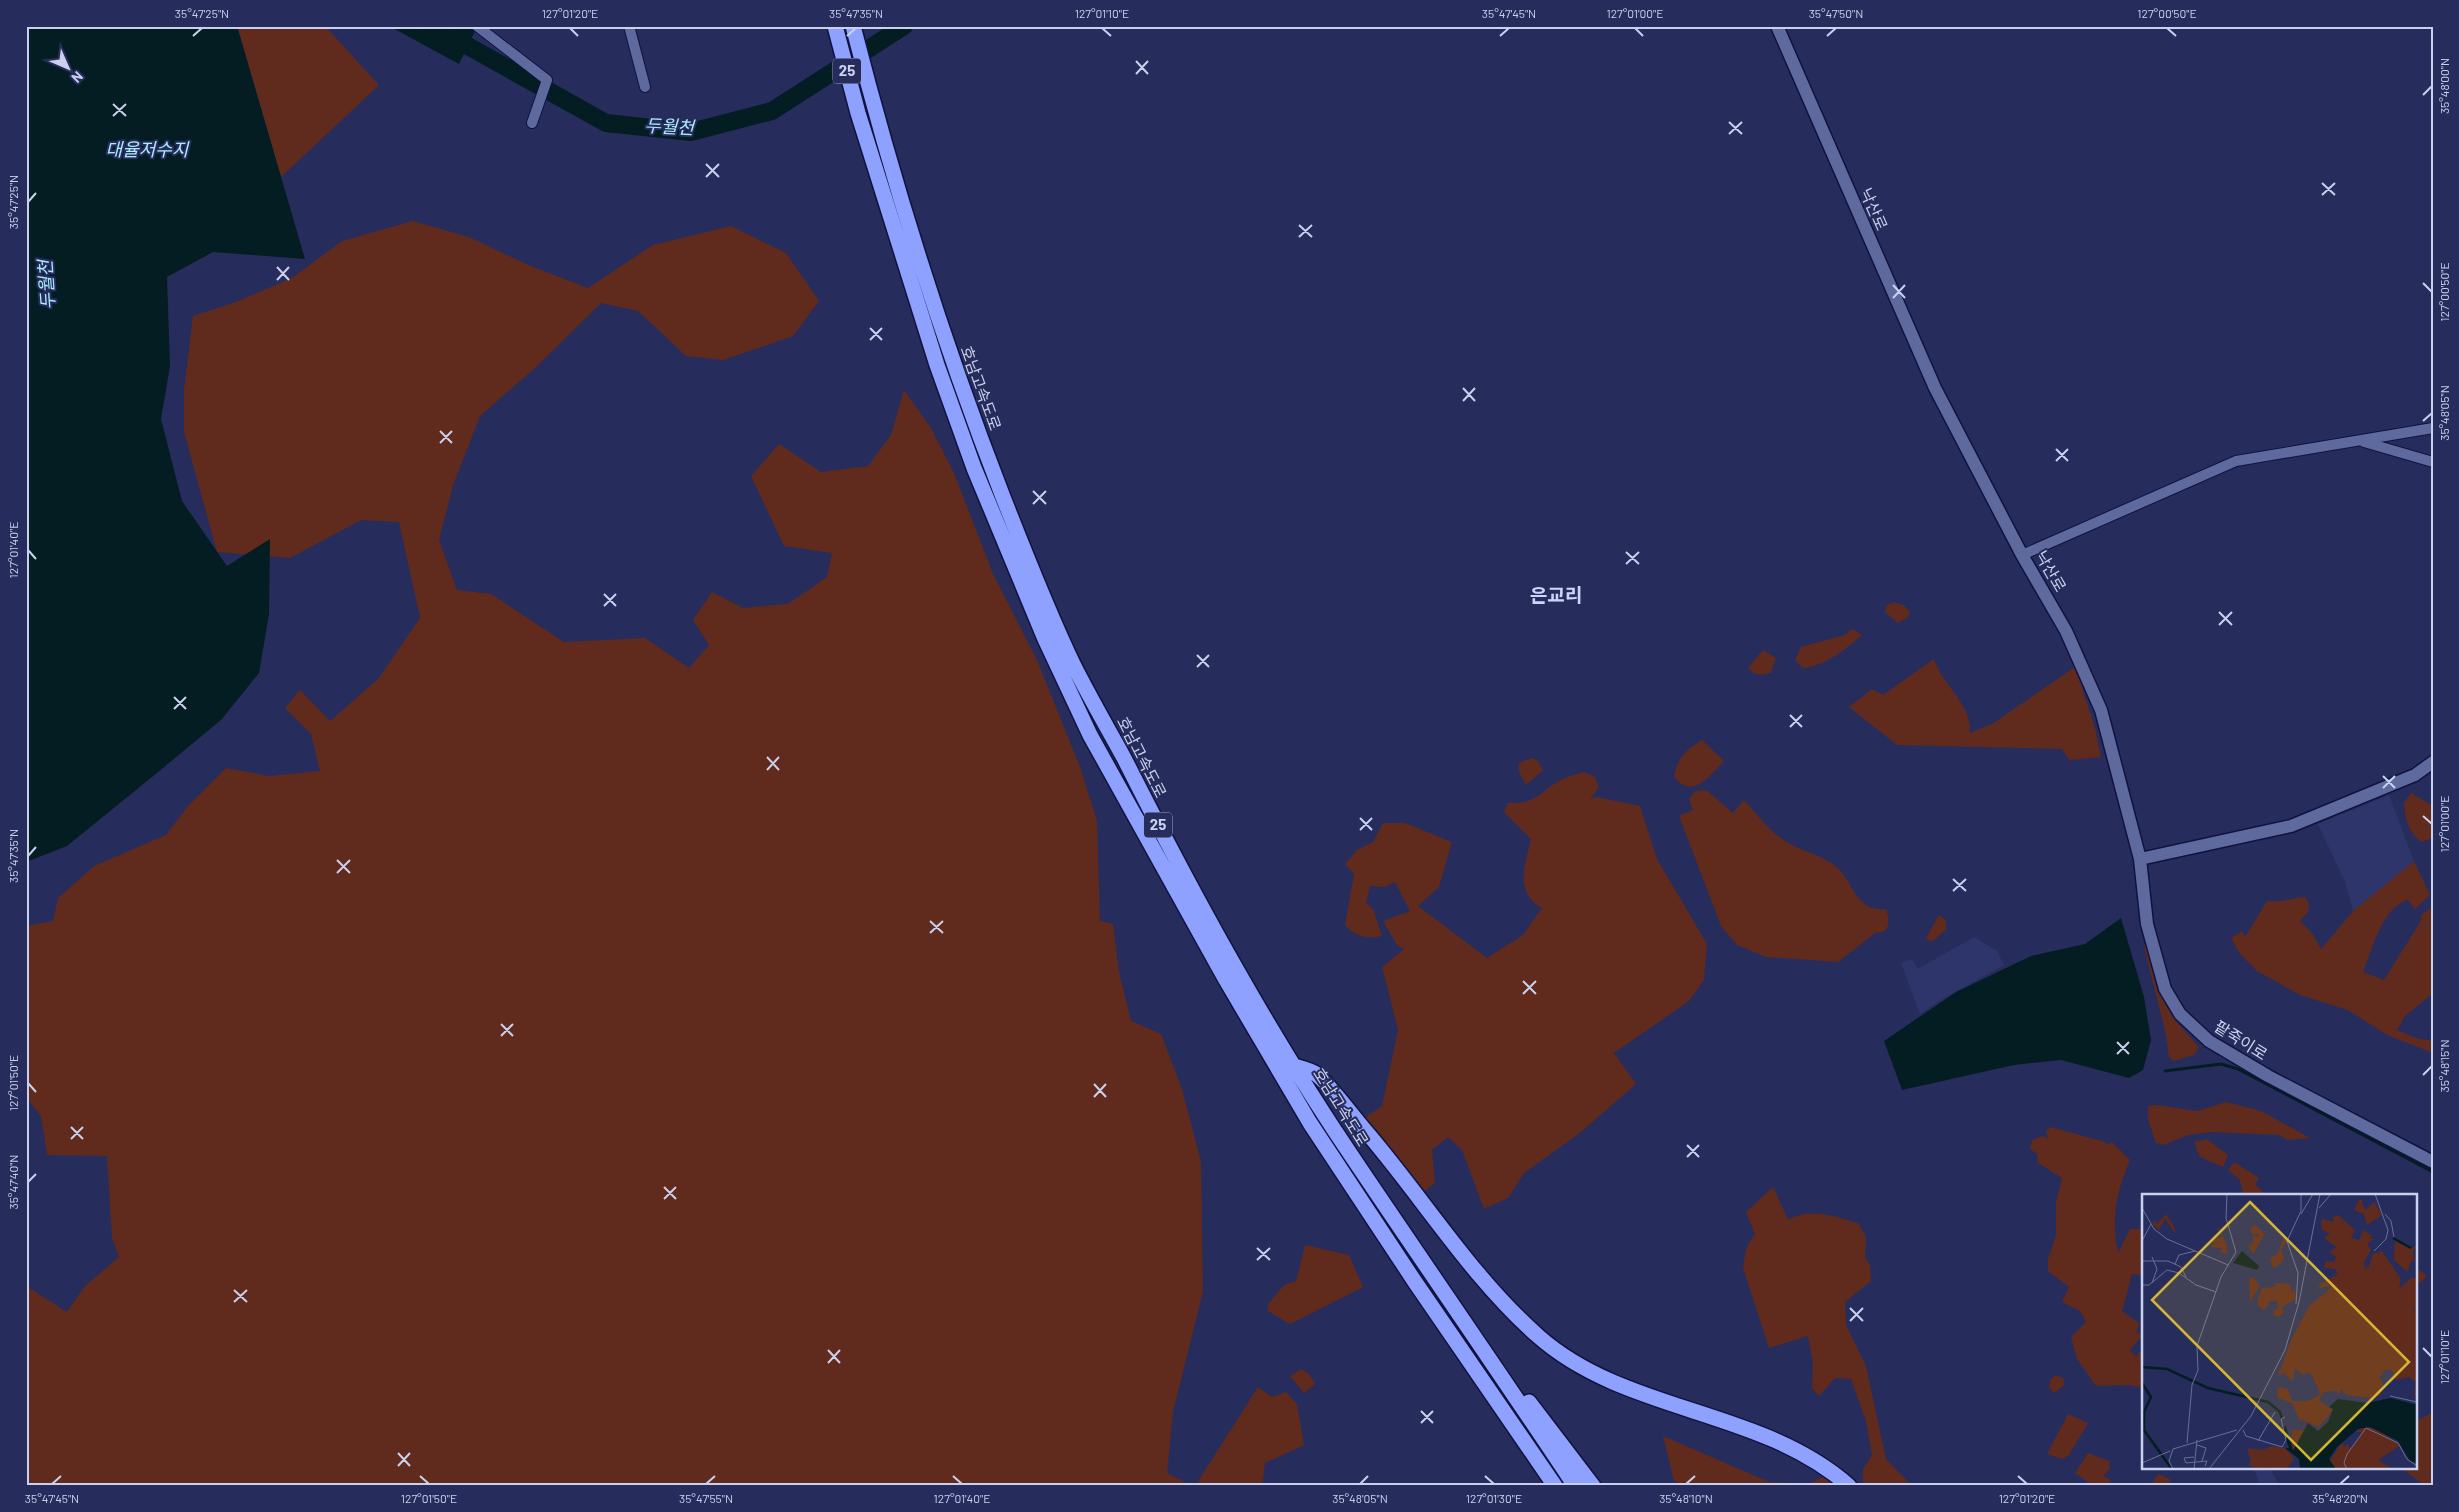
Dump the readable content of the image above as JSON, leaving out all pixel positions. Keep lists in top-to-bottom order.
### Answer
{
  "streets": {
    "highway": ["25", "호남고속도로"],
    "street": ["낙산로", "팥죽이로"]
  },
  "crossings": [
    ["낙산로", "팥죽이로"]
  ],
  "districts": ["은교리"],
  "water": ["두월천", "대율저수지"],
  "north": "bottom right",
  "coordinates": [
    "35°47'25\"N",
    "127°01'20\"E",
    "35°47'35\"N",
    "127°01'10\"E",
    "35°47'45\"N",
    "127°01'00\"E",
    "35°47'50\"N",
    "127°00'50\"E",
    "35°48'00\"N",
    "35°48'05\"N",
    "127°01'40\"E",
    "35°48'15\"N",
    "127°01'50\"E",
    "35°47'40\"N",
    "35°47'55\"N",
    "127°01'30\"E",
    "35°48'10\"N",
    "35°48'20\"N"
  ]
}
